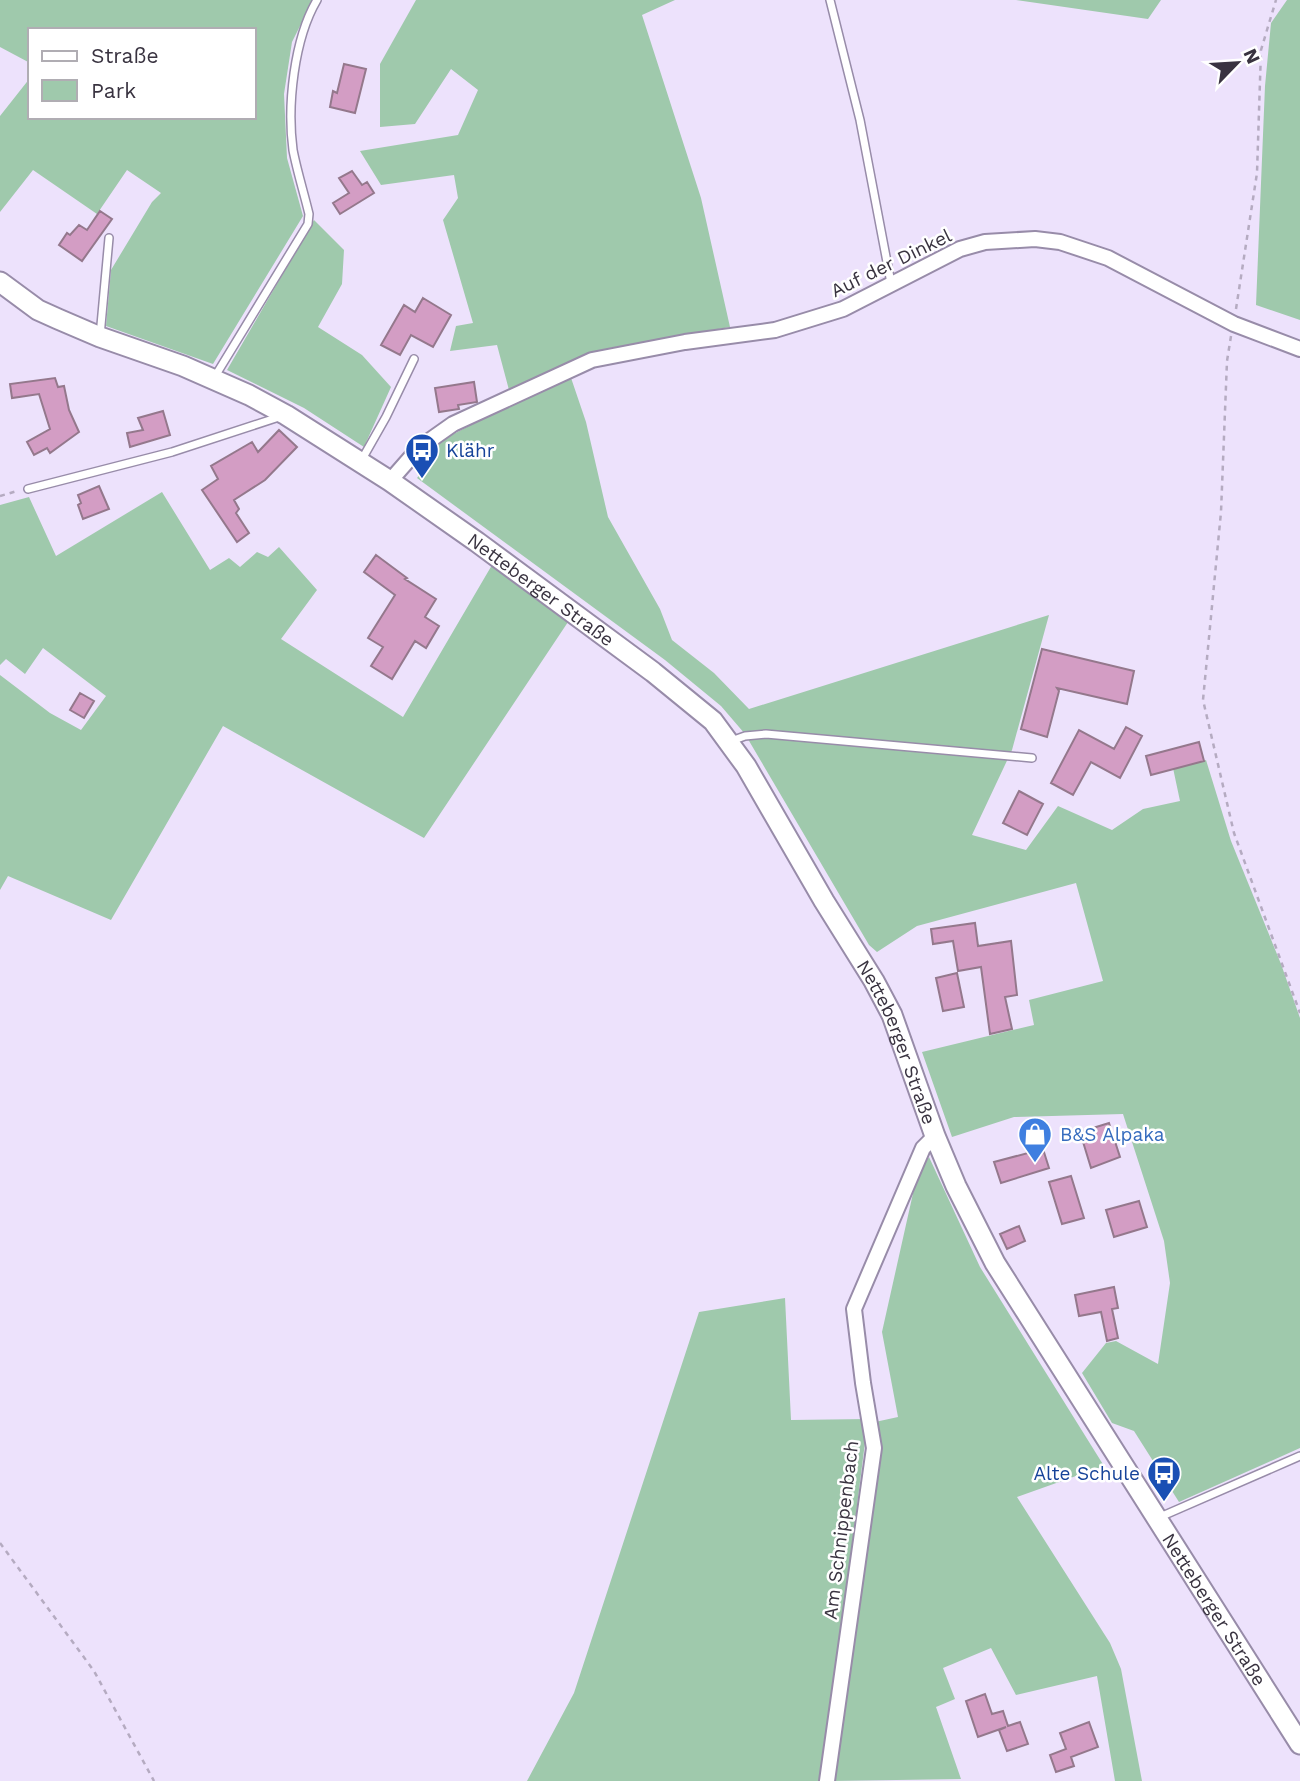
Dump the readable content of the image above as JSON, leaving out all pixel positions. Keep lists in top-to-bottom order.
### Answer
{
  "streets": {
    "street": ["Auf der Dinkel", "Netteberger Straße", "Am Schnippenbach"]
  },
  "crossings": [
    ["Auf der Dinkel", "Netteberger Straße"],
    ["Netteberger Straße", "Am Schnippenbach"]
  ],
  "places": {
    "bus stop": ["Klähr", "Alte Schule"],
    "shop": ["B&S Alpaka"]
  },
  "legend": ["Straße", "Park"],
  "north": "top right"
}
